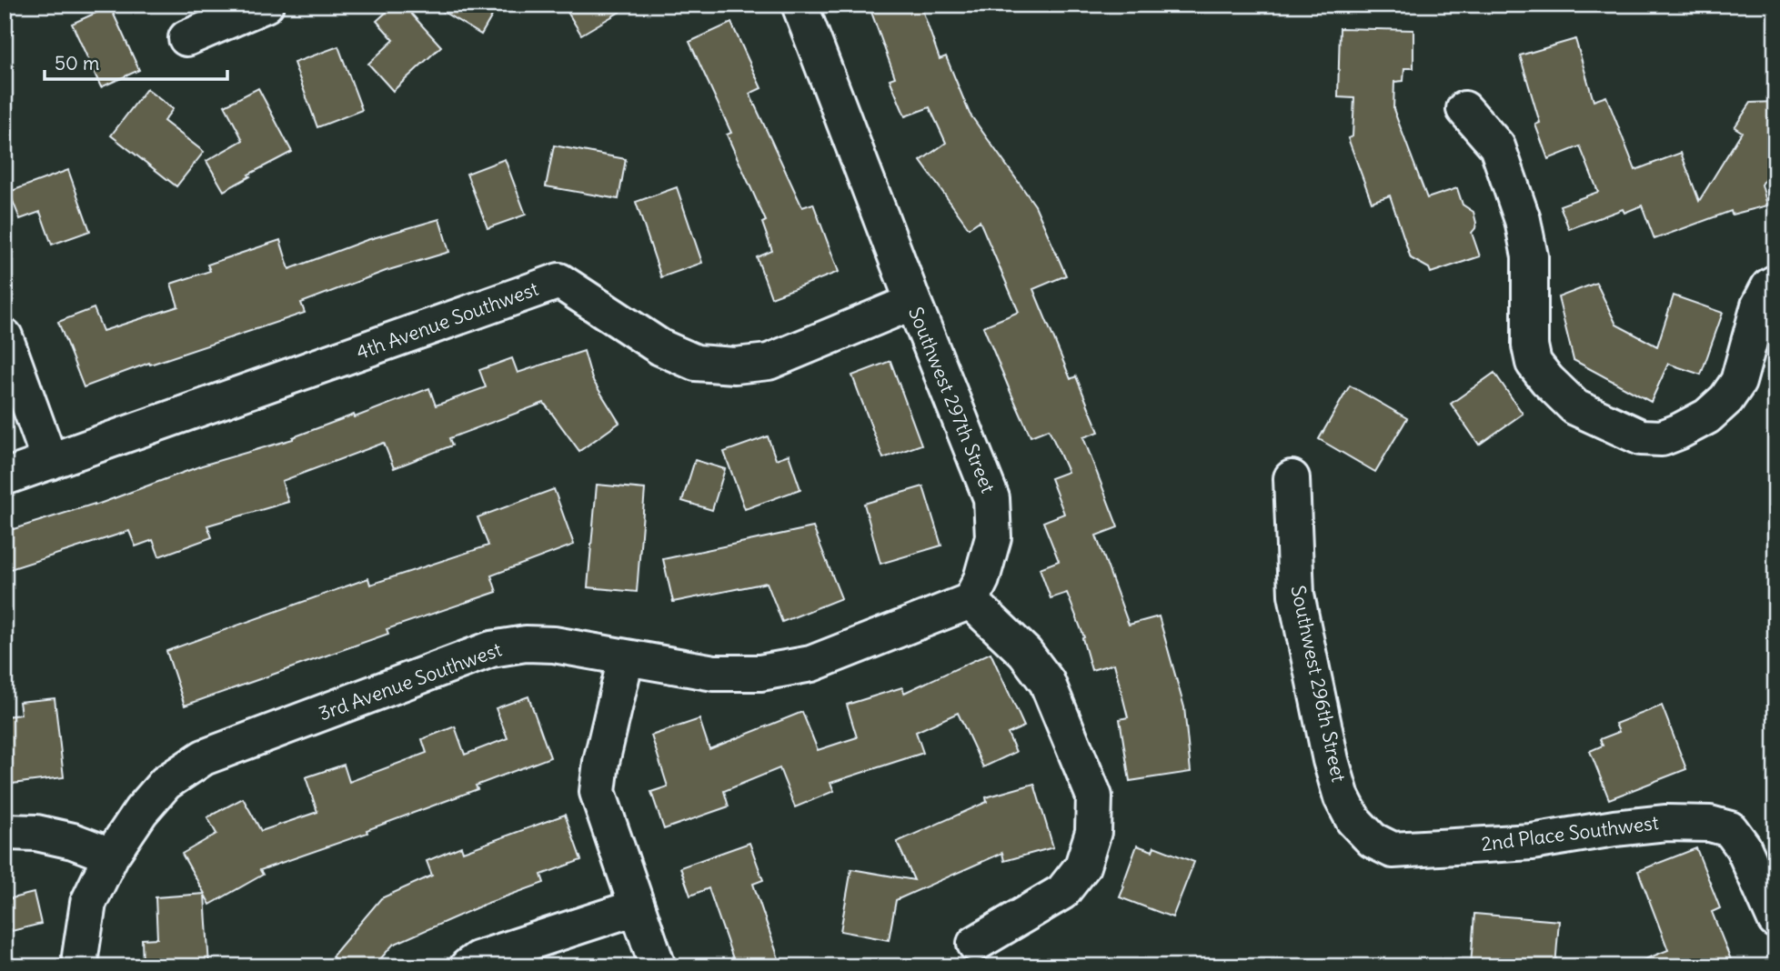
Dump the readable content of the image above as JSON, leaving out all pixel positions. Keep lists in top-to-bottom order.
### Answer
{
  "streets": {
    "street": [
      "4th Avenue Southwest",
      "Southwest 297th Street",
      "3rd Avenue Southwest",
      "Southwest 296th Street",
      "2nd Place Southwest"
    ]
  },
  "crossings": [
    ["4th Avenue Southwest", "Southwest 297th Street"],
    ["Southwest 297th Street", "3rd Avenue Southwest"],
    ["Southwest 296th Street", "2nd Place Southwest"]
  ],
  "scale_bar": "50 m"
}
